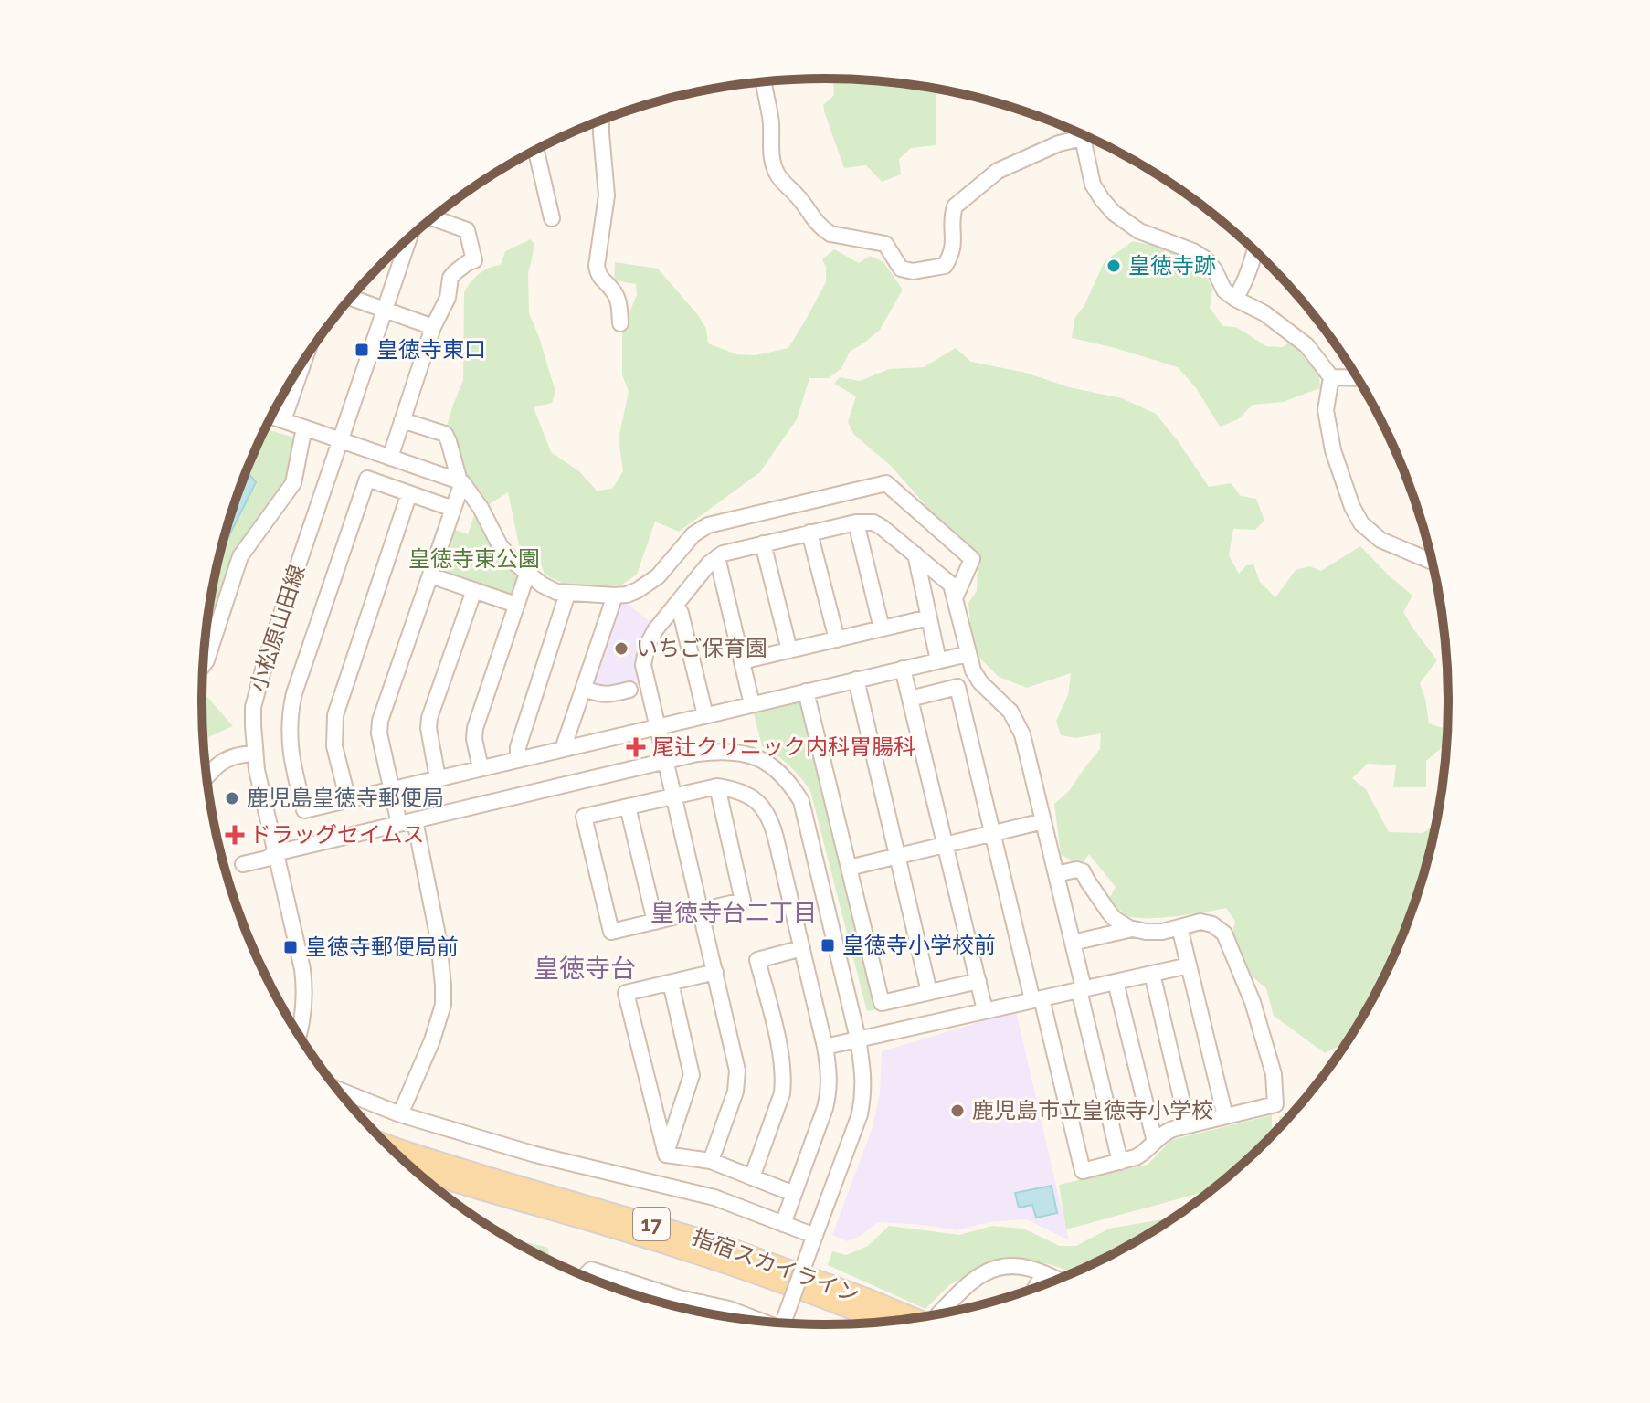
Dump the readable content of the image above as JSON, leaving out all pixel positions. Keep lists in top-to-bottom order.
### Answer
{
  "streets": {
    "main road": ["17", "指宿スカイライン"],
    "street": ["小松原山田線"]
  },
  "districts": ["皇徳寺台二丁目", "皇徳寺台"],
  "parks": ["皇徳寺東公園"],
  "places": {
    "other": [
      "皇徳寺跡",
      "いちご保育園",
      "鹿児島皇徳寺郵便局",
      "鹿児島市立皇徳寺小学校"
    ],
    "transit": ["皇徳寺東口", "皇徳寺小学校前", "皇徳寺郵便局前"],
    "health": ["尾辻クリニック内科胃腸科", "ドラッグセイムス"]
  }
}
